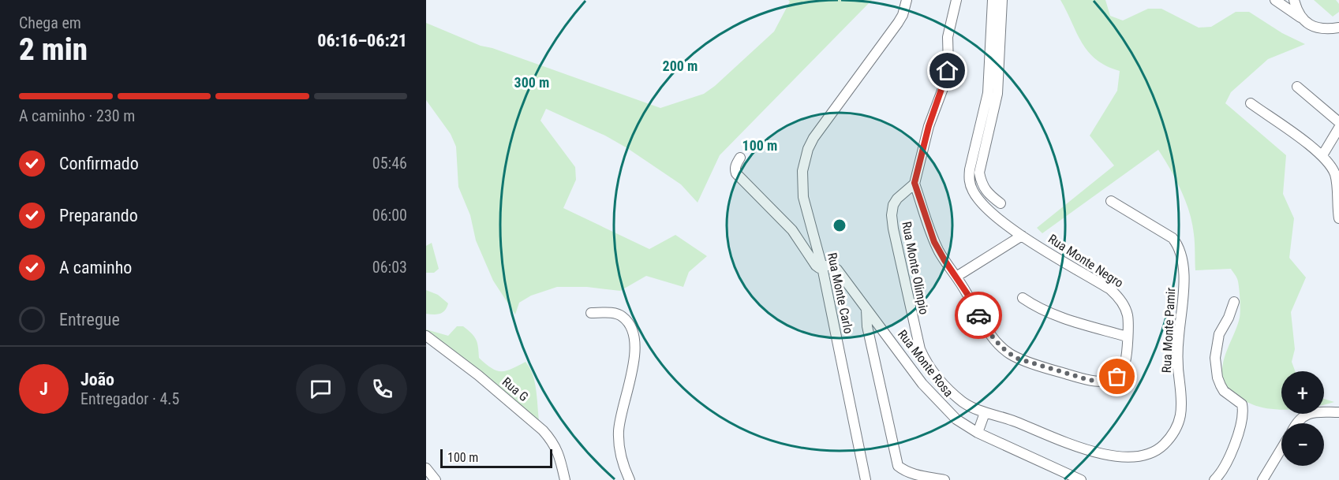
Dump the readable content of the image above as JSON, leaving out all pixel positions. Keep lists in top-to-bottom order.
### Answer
{
  "streets": {
    "street": [
      "Rua Monte Negro",
      "Rua Monte Olimpio",
      "Rua Monte Carlo",
      "Rua Monte Pamir",
      "Rua Monte Rosa",
      "Rua G"
    ]
  },
  "crossings": [
    ["Rua Monte Negro", "Rua Monte Olimpio"],
    ["Rua Monte Olimpio", "Rua Monte Pamir"],
    ["Rua Monte Carlo", "Rua Monte Rosa"]
  ],
  "scale_bar": "100 m",
  "page": {
    "heading": ["2 min", "Chega em", "06:16–06:21"],
    "panel": ["João", "Entregador · 4.5"],
    "bar": "A caminho · 230 m",
    "list": [
      ["Confirmado", "05:46"],
      ["Preparando", "06:00"],
      ["A caminho", "06:03"],
      "Entregue"
    ],
    "round": "J",
    "map_buttons": ["+", "−"],
    "scale": "100 m"
  },
  "rings": ["200 m", "300 m", "100 m"]
}
